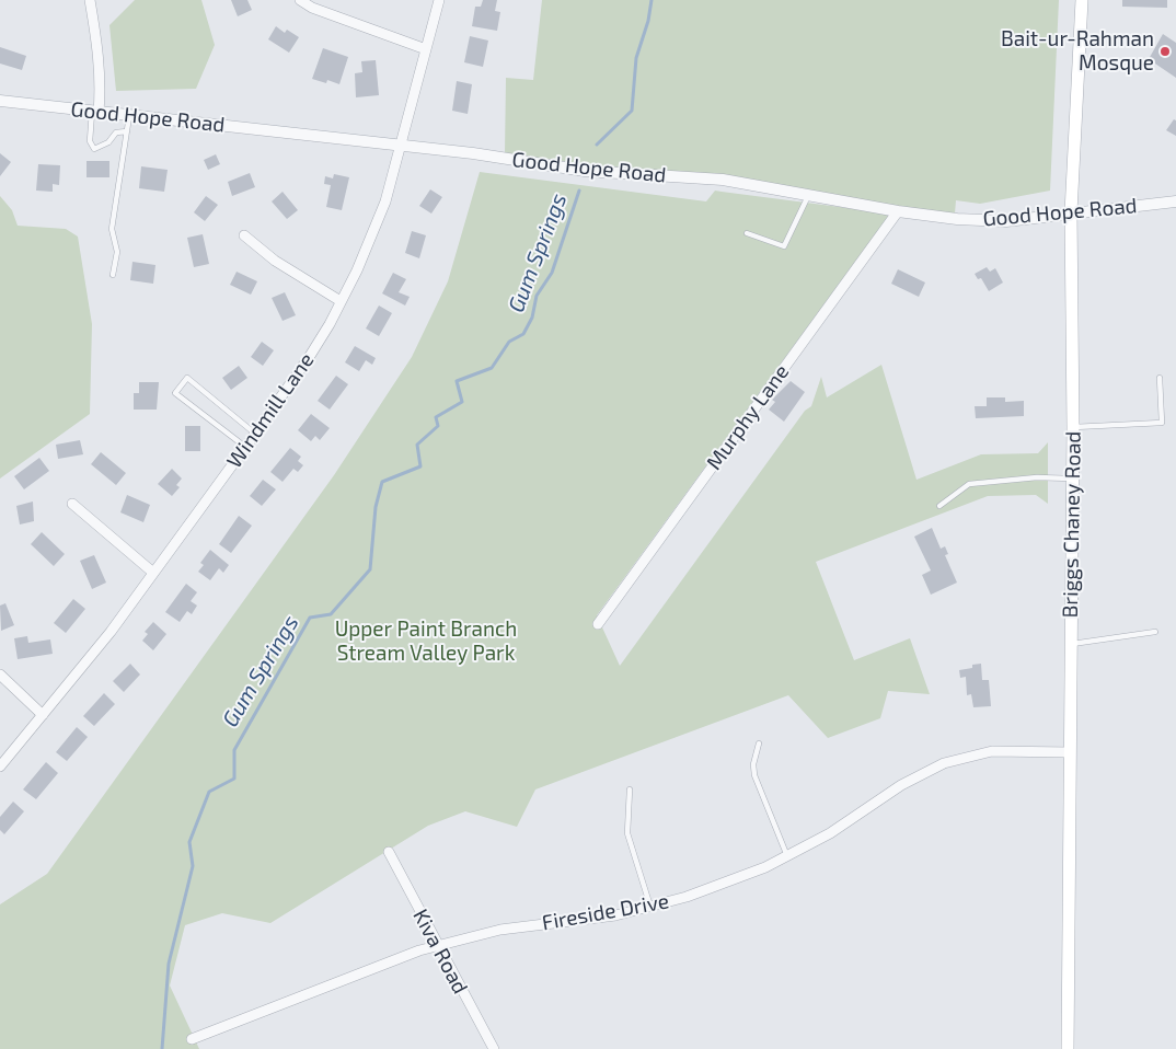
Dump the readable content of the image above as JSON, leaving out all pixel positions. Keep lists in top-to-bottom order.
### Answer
{
  "streets": {
    "main road": ["Briggs Chaney Road"],
    "street": [
      "Good Hope Road",
      "Windmill Lane",
      "Murphy Lane",
      "Fireside Drive",
      "Kiva Road"
    ]
  },
  "crossings": [
    ["Good Hope Road", "Windmill Lane"],
    ["Good Hope Road", "Murphy Lane"],
    ["Good Hope Road", "Briggs Chaney Road"],
    ["Briggs Chaney Road", "Fireside Drive"],
    ["Fireside Drive", "Kiva Road"]
  ],
  "water": ["Gum Springs"],
  "parks": ["Upper Paint Branch Stream Valley Park"],
  "places": ["Bait-ur-Rahman Mosque"]
}
